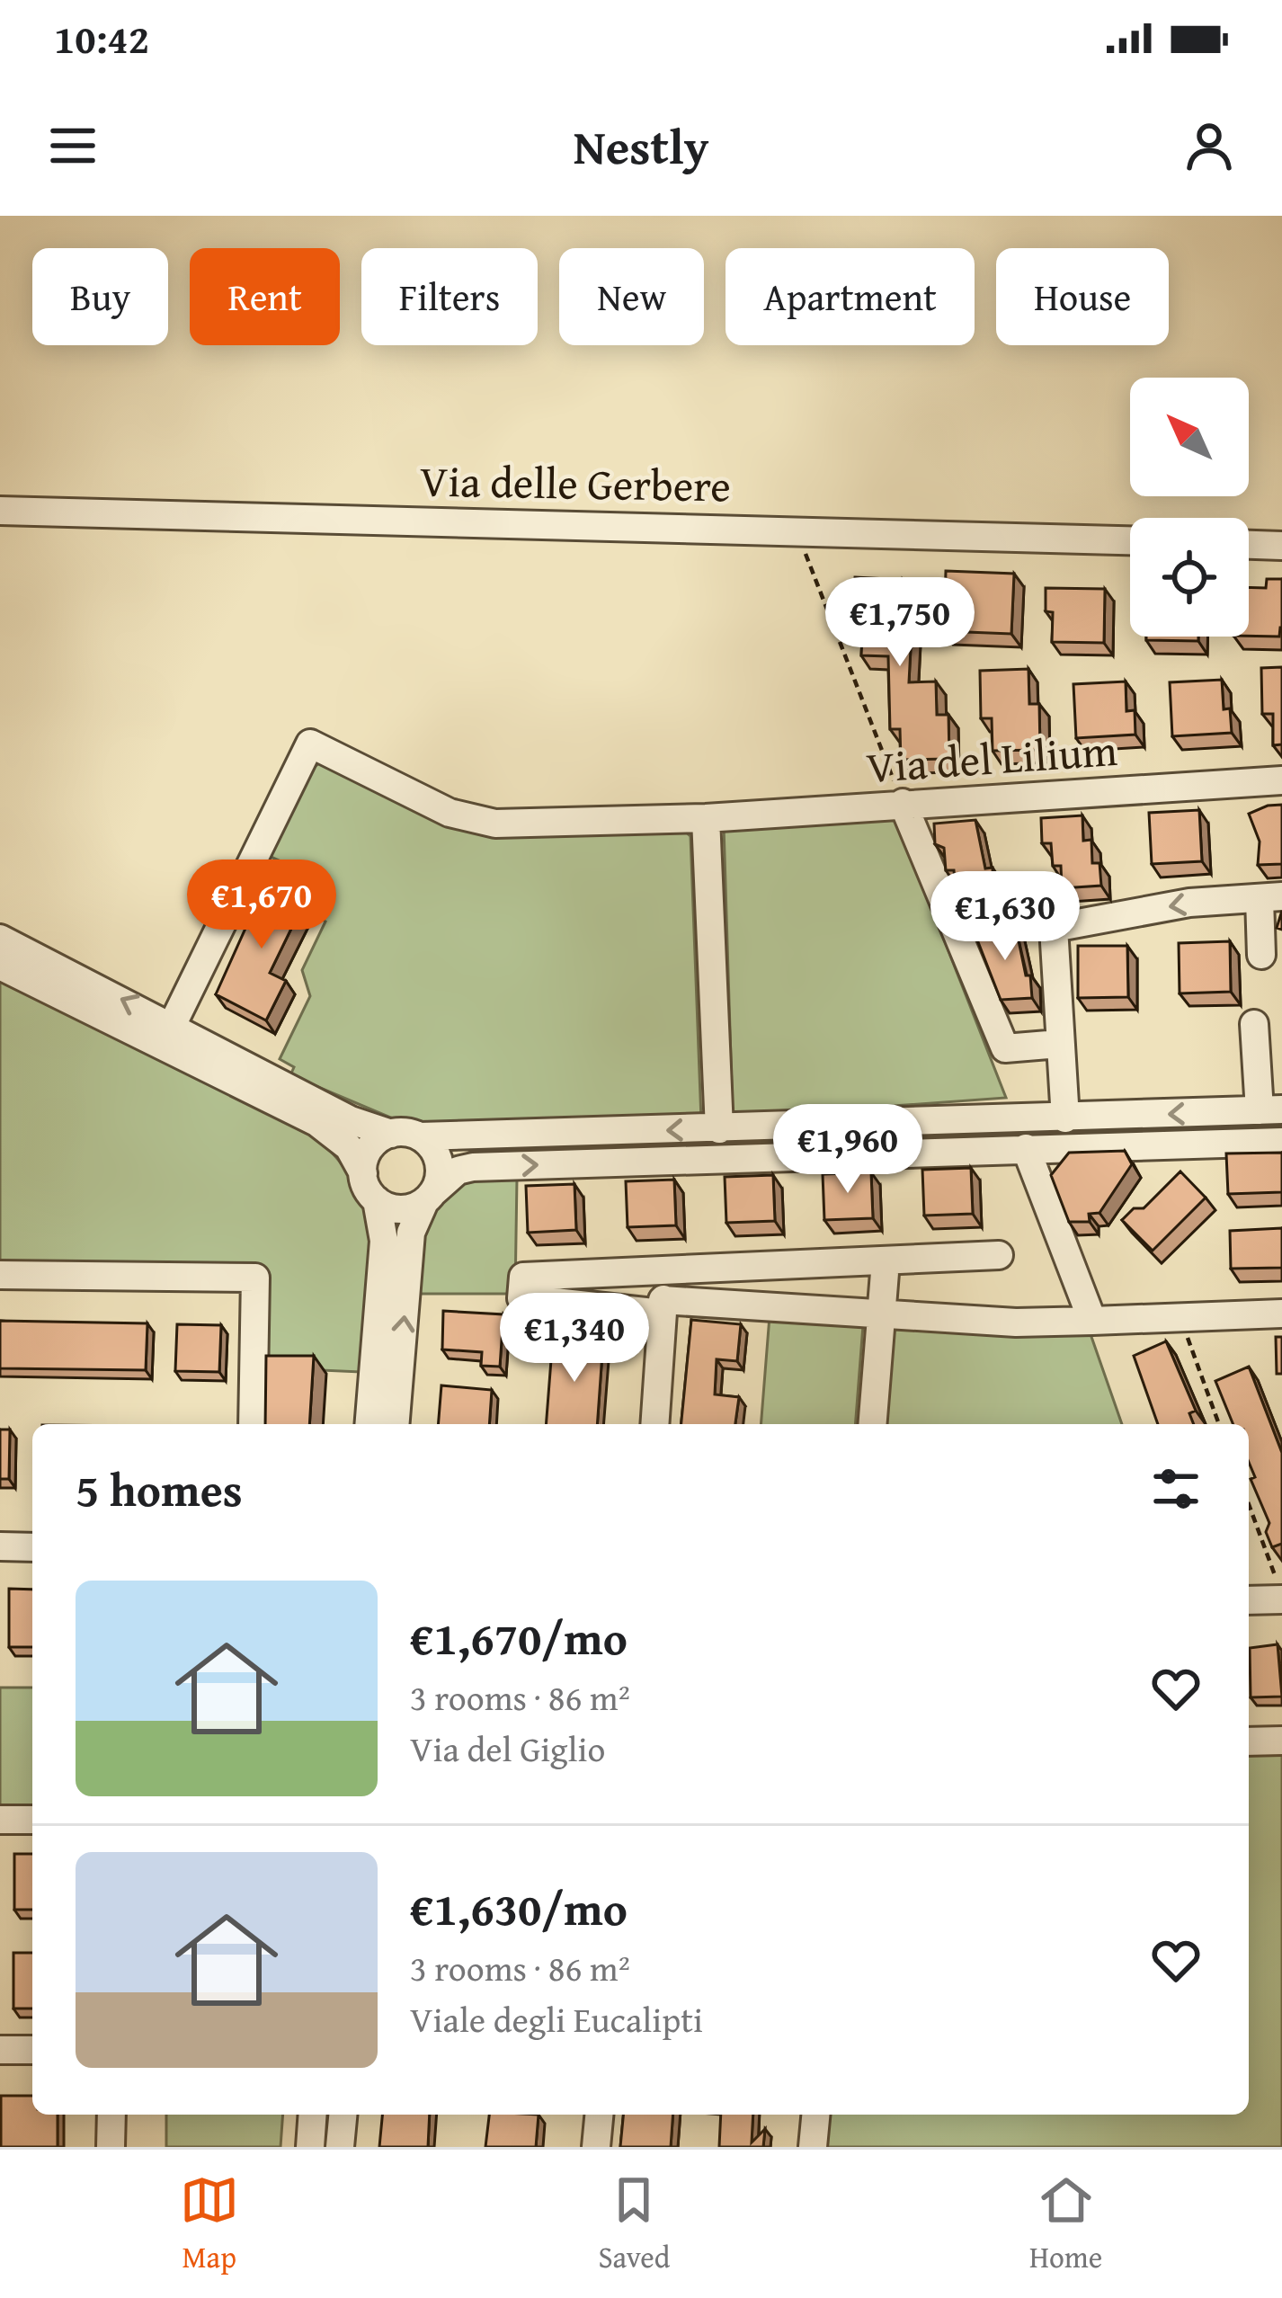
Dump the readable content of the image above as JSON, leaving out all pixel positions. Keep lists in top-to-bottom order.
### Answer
{
  "streets": {
    "street": ["Via delle Gerbere", "Via del Lilium"]
  },
  "north": "top left",
  "page": {
    "status": "10:42",
    "header": "Nestly",
    "chip": [
      "Buy",
      "Rent",
      "Filters",
      "New",
      "Apartment",
      "House"
    ],
    "price": [
      "€1,750",
      "€1,670",
      "€1,630",
      "€1,960",
      "€1,340"
    ],
    "heading": "5 homes",
    "list": [
      {
        "name": "€1,670/mo",
        "note": "3 rooms · 86 m² · Via del Giglio"
      },
      {
        "name": "€1,630/mo",
        "note": "3 rooms · 86 m² · Viale degli Eucalipti"
      }
    ],
    "tabs": ["Map", "Saved", "Home"]
  }
}
